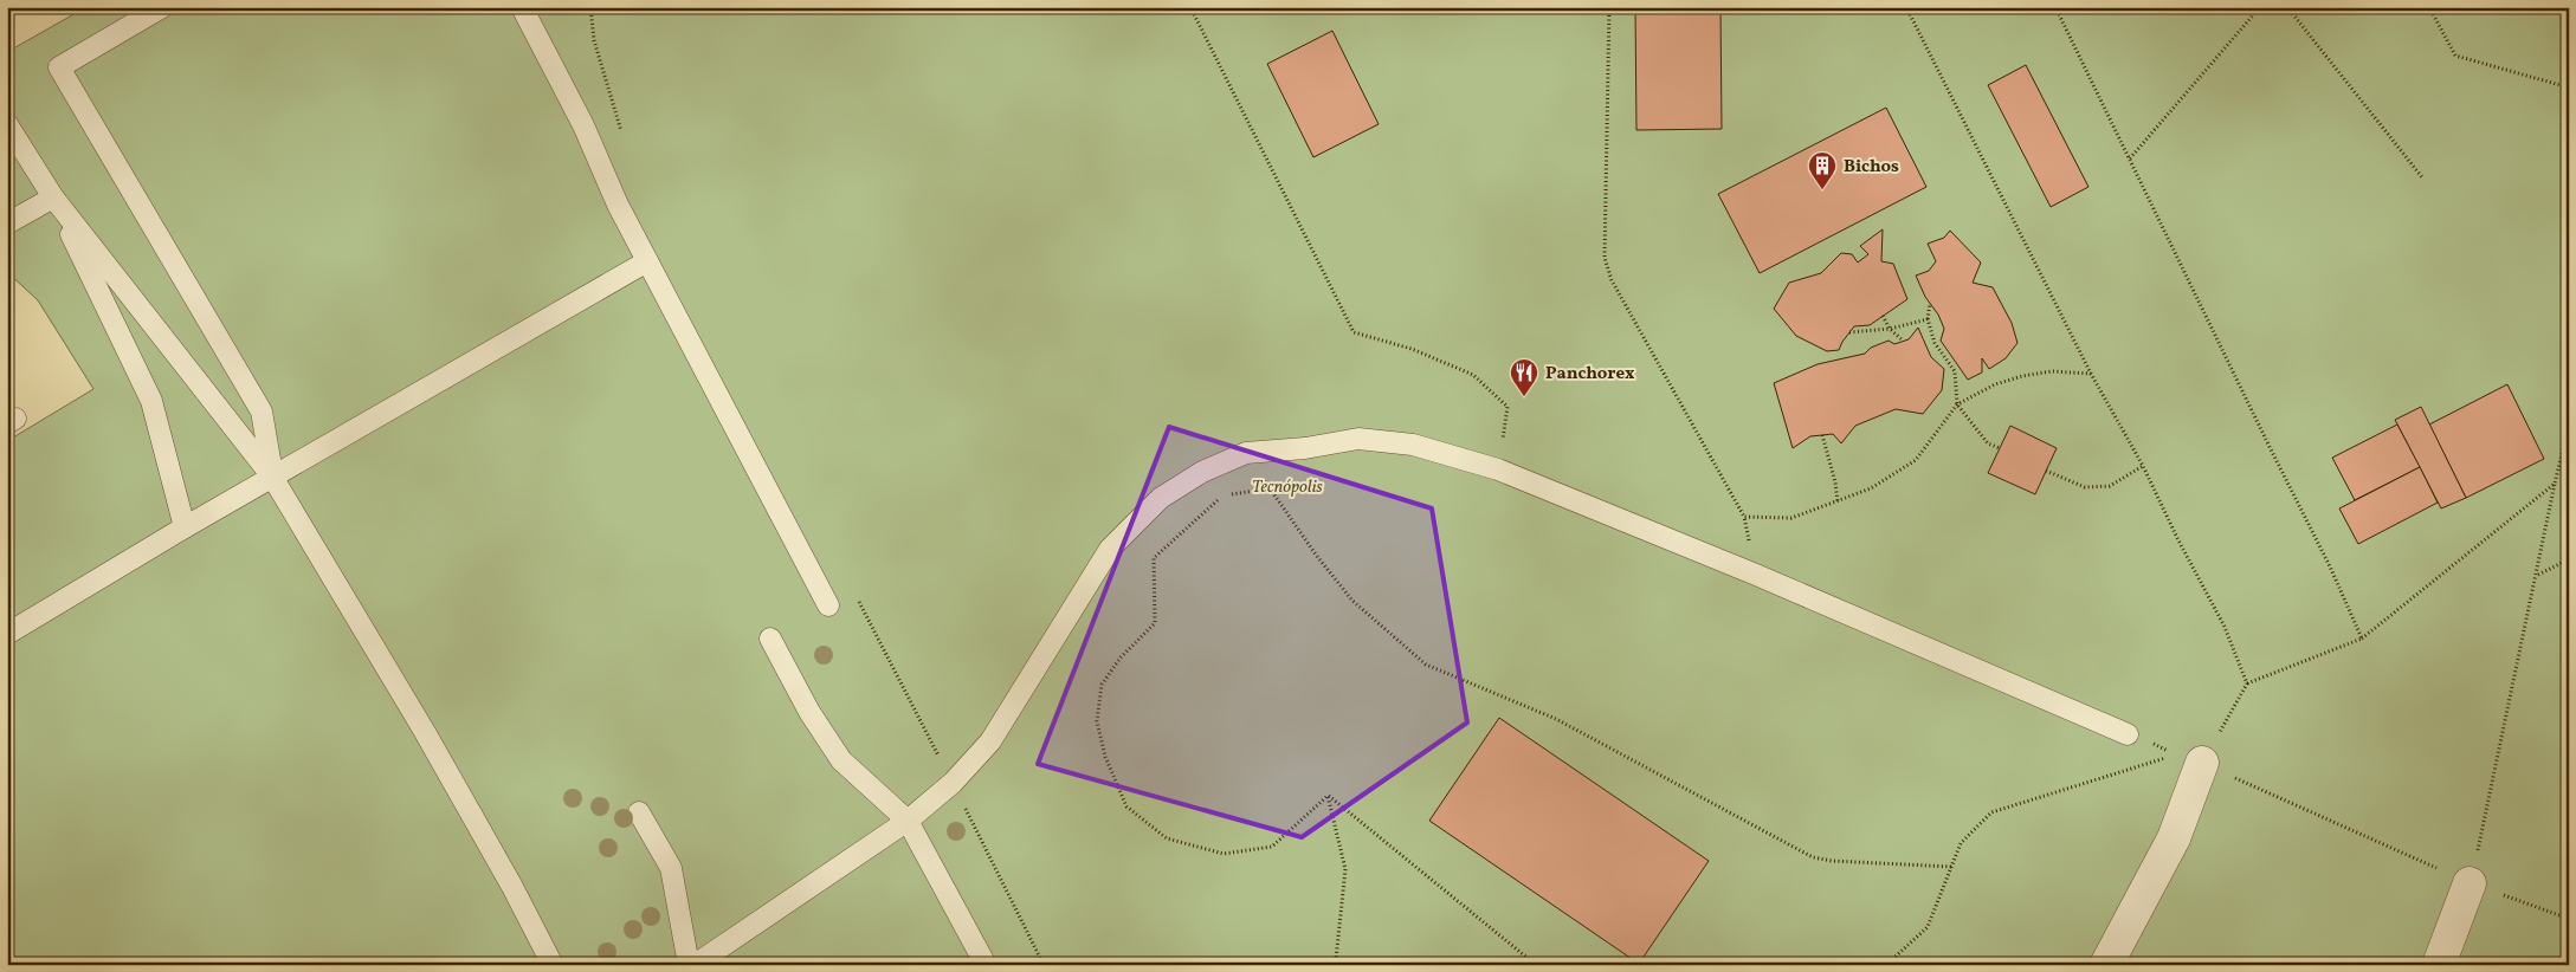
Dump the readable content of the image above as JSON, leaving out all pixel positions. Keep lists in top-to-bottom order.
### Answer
{
  "parks": ["Tecnópolis"],
  "places": {
    "building": ["Bichos"],
    "restaurant": ["Panchorex"]
  }
}
